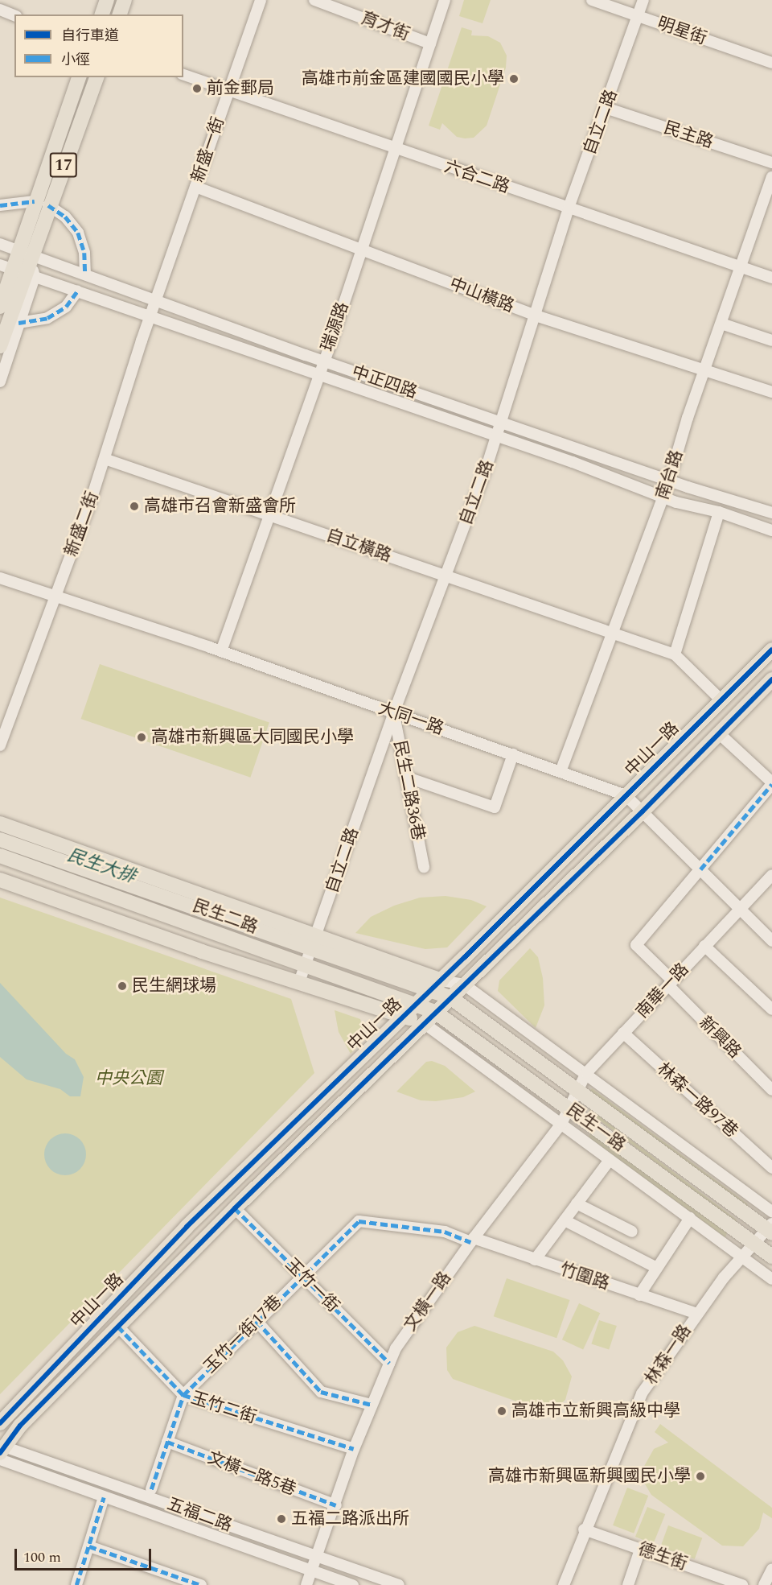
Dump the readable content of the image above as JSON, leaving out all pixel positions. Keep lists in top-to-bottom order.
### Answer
{
  "streets": {
    "main road": [
      "17",
      "中山一路",
      "民生二路",
      "民生一路"
    ],
    "street": [
      "育才街",
      "明星街",
      "自立二路",
      "民主路",
      "新盛一街",
      "六合二路",
      "中山橫路",
      "瑞源路",
      "中正四路",
      "南台路",
      "新盛二街",
      "自立橫路",
      "大同一路",
      "民生二路36巷",
      "南華一路",
      "新興路",
      "林森一路97巷",
      "竹圍路",
      "玉竹一街",
      "文橫一路",
      "玉竹一街17巷",
      "林森一路",
      "玉竹二街",
      "文橫一路5巷",
      "五福二路",
      "德生街"
    ]
  },
  "crossings": [
    ["育才街", "瑞源路"],
    ["明星街", "自立二路"],
    ["自立二路", "民主路"],
    ["自立二路", "六合二路"],
    ["自立二路", "中山橫路"],
    ["自立二路", "中正四路"],
    ["自立二路", "自立橫路"],
    ["自立二路", "大同一路"],
    ["自立二路", "民生二路36巷"],
    ["自立二路", "民生二路"],
    ["新盛一街", "六合二路"],
    ["新盛一街", "中山橫路"],
    ["新盛一街", "中正四路"],
    ["新盛一街", "新盛二街"],
    ["17", "中正四路"],
    ["六合二路", "瑞源路"],
    ["六合二路", "南台路"],
    ["中山橫路", "瑞源路"],
    ["中山橫路", "南台路"],
    ["瑞源路", "中正四路"],
    ["瑞源路", "自立橫路"],
    ["瑞源路", "大同一路"],
    ["中正四路", "南台路"],
    ["中正四路", "新盛二街"],
    ["南台路", "自立橫路"],
    ["南台路", "大同一路"],
    ["新盛二街", "自立橫路"],
    ["新盛二街", "大同一路"],
    ["大同一路", "中山一路"],
    ["大同一路", "民生二路36巷"],
    ["大同一路", "南華一路"],
    ["大同一路", "新興路"],
    ["中山一路", "民生二路"],
    ["中山一路", "民生一路"],
    ["中山一路", "玉竹一街"],
    ["中山一路", "玉竹二街"],
    ["中山一路", "五福二路"],
    ["民生二路", "民生一路"],
    ["南華一路", "新興路"],
    ["南華一路", "林森一路97巷"],
    ["南華一路", "文橫一路"],
    ["民生一路", "文橫一路"],
    ["民生一路", "林森一路"],
    ["竹圍路", "文橫一路"],
    ["竹圍路", "玉竹一街17巷"],
    ["竹圍路", "林森一路"],
    ["玉竹一街", "文橫一路"],
    ["玉竹一街", "玉竹一街17巷"],
    ["文橫一路", "玉竹一街17巷"],
    ["文橫一路", "玉竹二街"],
    ["文橫一路", "文橫一路5巷"],
    ["文橫一路", "五福二路"],
    ["玉竹一街17巷", "玉竹二街"],
    ["林森一路", "德生街"]
  ],
  "water": ["民生大排"],
  "parks": ["中央公園"],
  "places": [
    "高雄市前金區建國國民小學",
    "前金郵局",
    "高雄市召會新盛會所",
    "高雄市新興區大同國民小學",
    "民生網球場",
    "高雄市立新興高級中學",
    "高雄市新興區新興國民小學",
    "五福二路派出所"
  ],
  "legend": ["自行車道", "小徑"],
  "scale_bar": "100 m"
}
